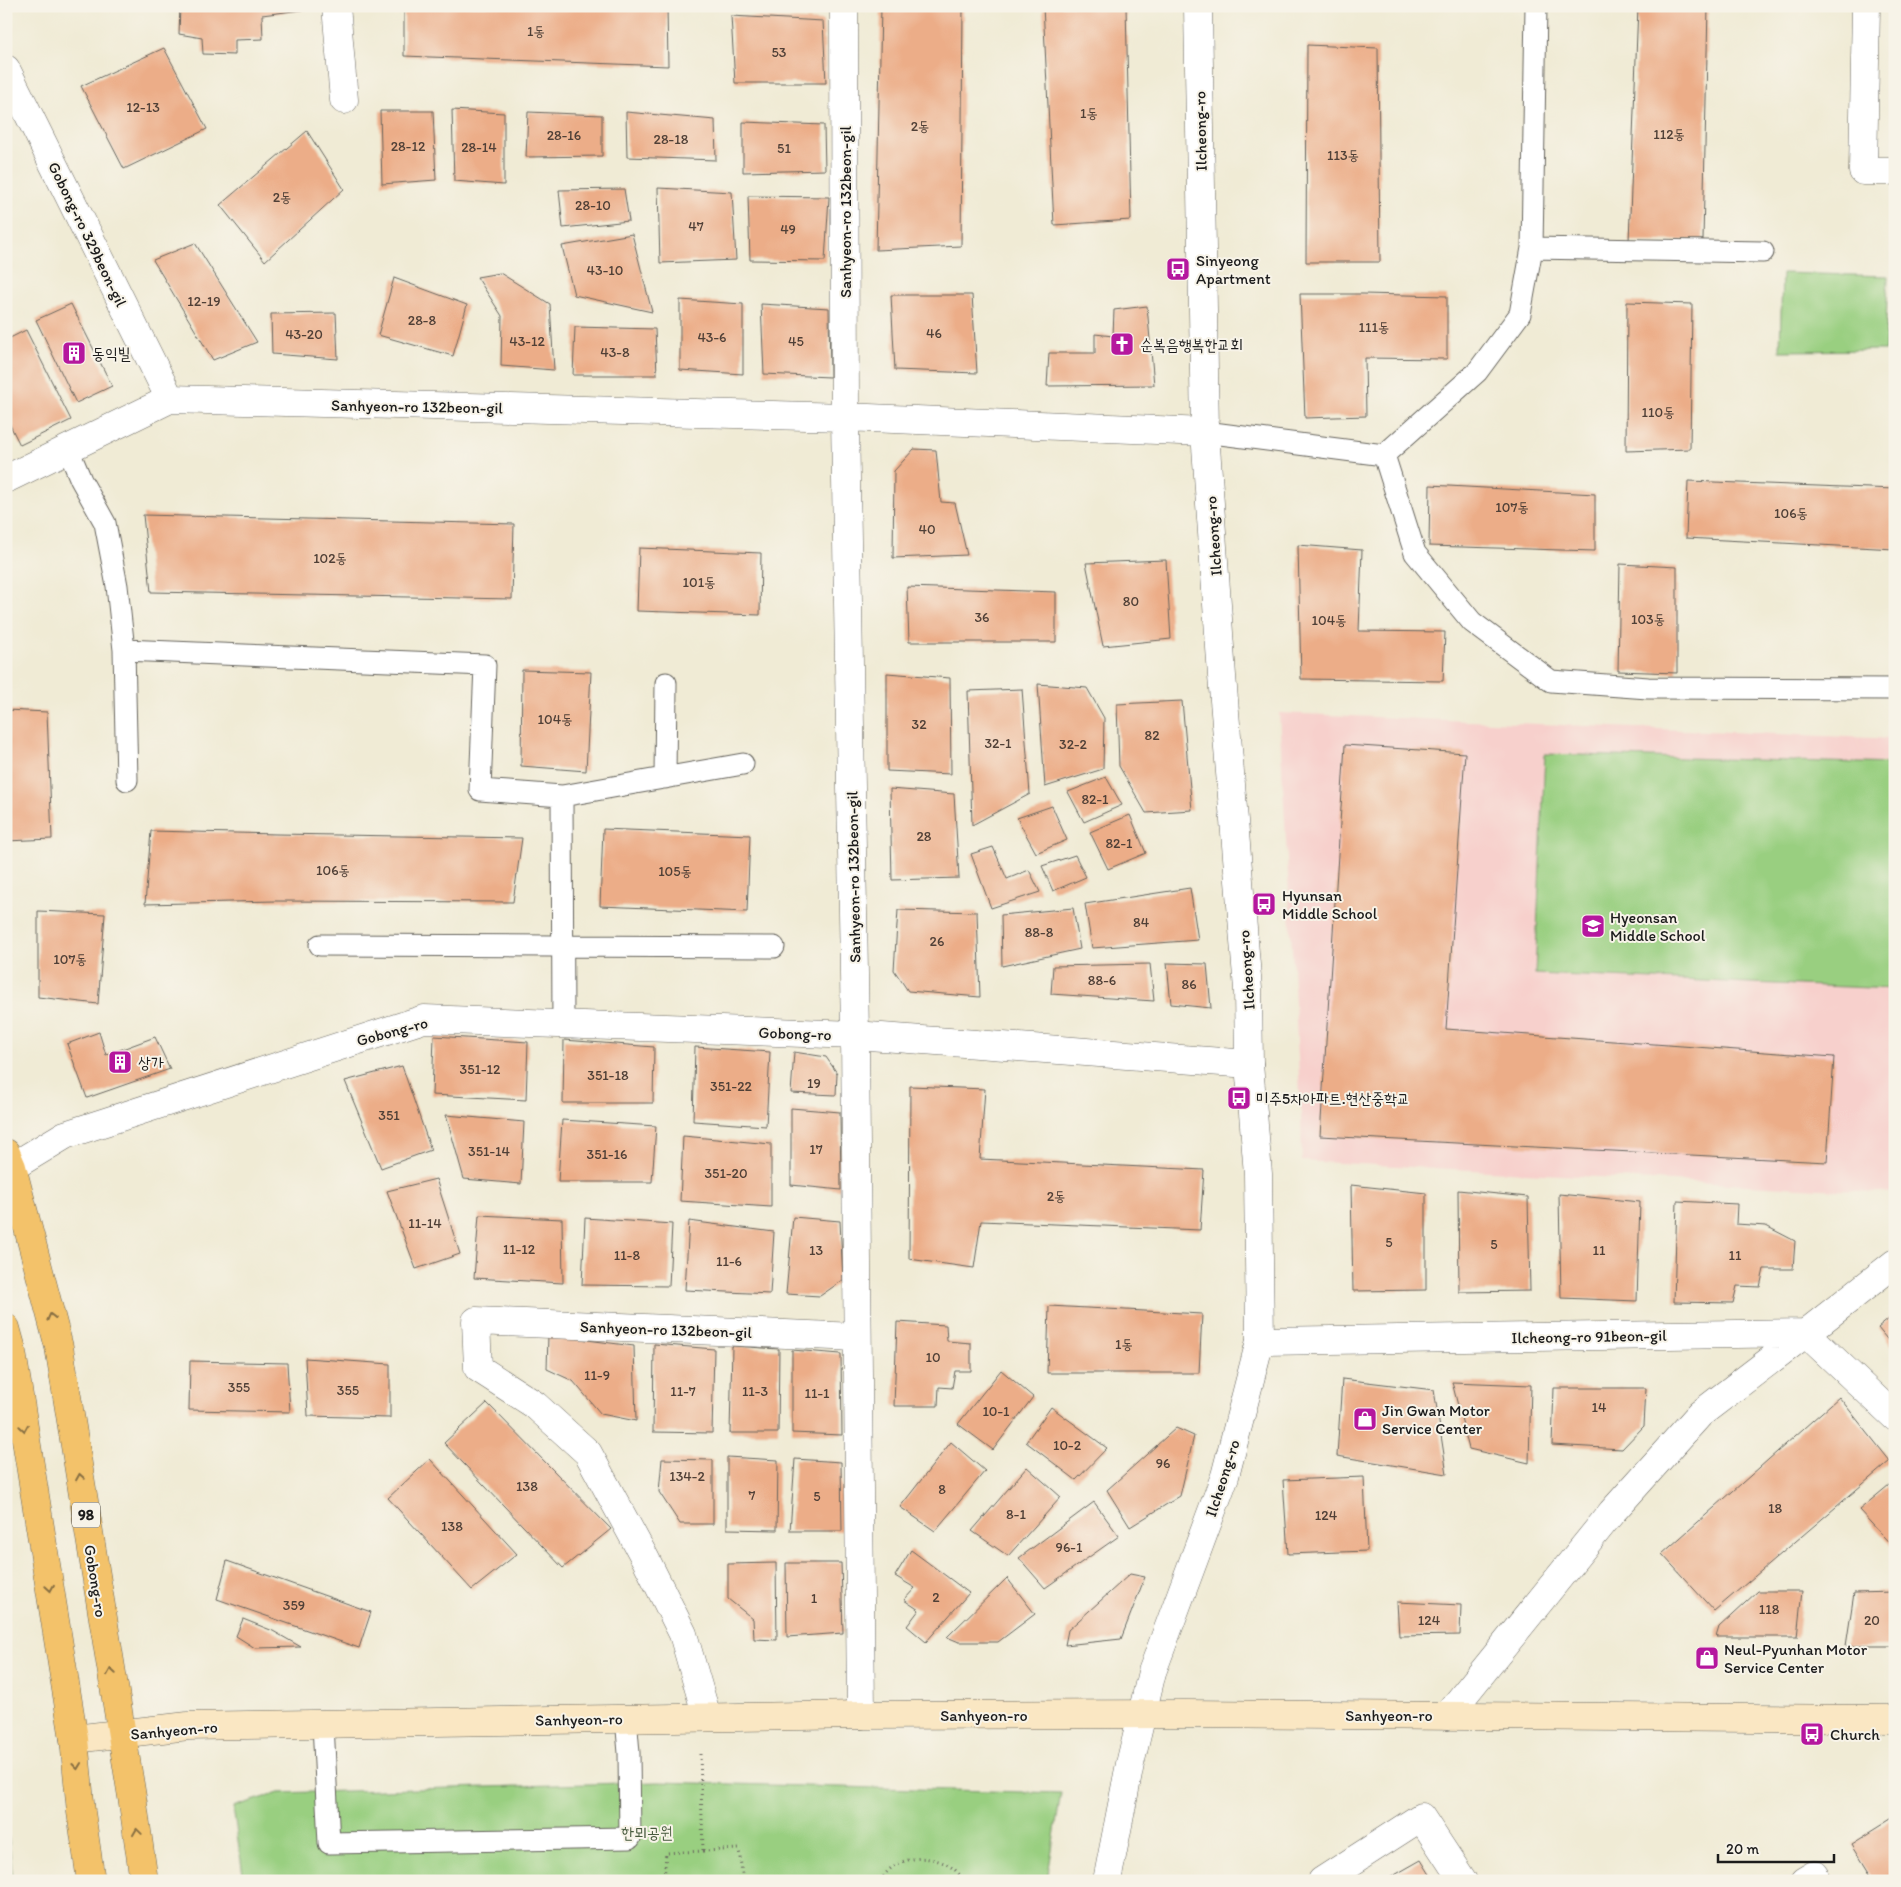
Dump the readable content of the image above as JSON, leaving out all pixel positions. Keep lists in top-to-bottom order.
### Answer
{
  "streets": {
    "main road": ["Gobong-ro", "98", "Sanhyeon-ro"],
    "street": [
      "Ilcheong-ro",
      "Sanhyeon-ro 132beon-gil",
      "Gobong-ro 329beon-gil",
      "Ilcheong-ro 91beon-gil"
    ]
  },
  "crossings": [
    ["Ilcheong-ro", "Ilcheong-ro 91beon-gil"],
    ["Ilcheong-ro", "Sanhyeon-ro"],
    ["Sanhyeon-ro 132beon-gil", "Gobong-ro 329beon-gil"],
    ["Sanhyeon-ro 132beon-gil", "Gobong-ro"],
    ["Sanhyeon-ro 132beon-gil", "Sanhyeon-ro"],
    ["Gobong-ro", "Sanhyeon-ro"]
  ],
  "one_way": ["Gobong-ro"],
  "parks": ["한뫼공원"],
  "places": {
    "bus stop": [
      "Sinyeong Apartment",
      "Hyunsan Middle School",
      "미주5차아파트.현산중학교",
      "Church"
    ],
    "church": ["순복음행복한교회"],
    "building": ["동익빌", "상가"],
    "school or university": ["Hyeonsan Middle School"],
    "shop": ["Jin Gwan Motor Service Center", "Neul-Pyunhan Motor Service Center"]
  },
  "house_numbers": [
    "1동",
    "53",
    "12-13",
    "1동",
    "2동",
    "112동",
    "28-16",
    "28-18",
    "28-12",
    "28-14",
    "51",
    "113동",
    "2동",
    "28-10",
    "47",
    "49",
    "43-10",
    "12-19",
    "28-8",
    "111동",
    "46",
    "43-20",
    "43-6",
    "43-12",
    "45",
    "43-8",
    "110동",
    "107동",
    "106동",
    "40",
    "102동",
    "101동",
    "80",
    "36",
    "103동",
    "104동",
    "104동",
    "32",
    "82",
    "32-1",
    "32-2",
    "82-1",
    "28",
    "82-1",
    "106동",
    "105동",
    "84",
    "88-8",
    "26",
    "107동",
    "88-6",
    "86",
    "351-12",
    "351-18",
    "19",
    "351-22",
    "351",
    "17",
    "351-14",
    "351-16",
    "351-20",
    "2동",
    "11-14",
    "5",
    "5",
    "11-12",
    "13",
    "11",
    "11-8",
    "11",
    "11-6",
    "1동",
    "10",
    "11-9",
    "355",
    "355",
    "11-7",
    "11-3",
    "11-1",
    "14",
    "10-1",
    "10-2",
    "96",
    "134-2",
    "138",
    "8",
    "7",
    "5",
    "18",
    "8-1",
    "124",
    "138",
    "96-1",
    "2",
    "1",
    "359",
    "118",
    "124",
    "20"
  ],
  "scale_bar": "20 m"
}
